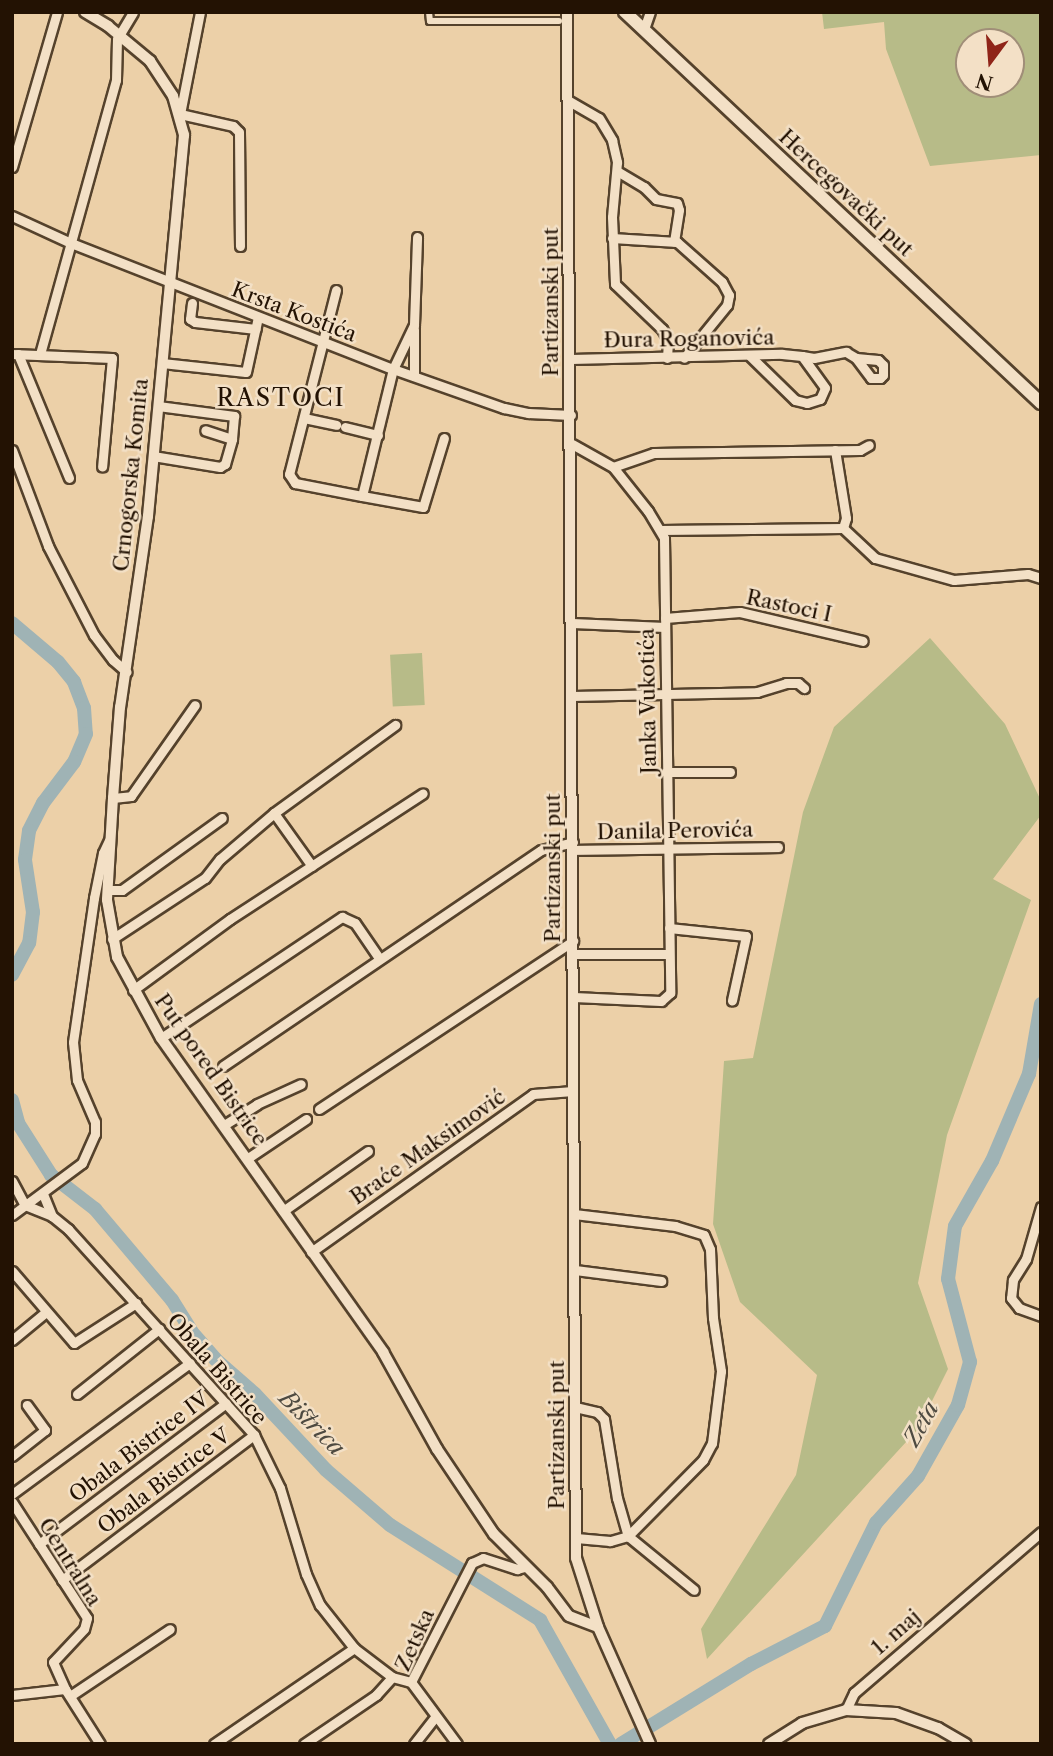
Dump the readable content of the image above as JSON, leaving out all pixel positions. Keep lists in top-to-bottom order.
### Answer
{
  "streets": {
    "main road": ["Hercegovački put"],
    "street": [
      "Partizanski put",
      "Krsta Kostića",
      "Đura Roganovića",
      "Crnogorska Komita",
      "Rastoci I",
      "Janka Vukotića",
      "Danila Perovića",
      "Put pored Bistrice",
      "Braće Maksimović",
      "Obala Bistrice",
      "Obala Bistrice IV",
      "Obala Bistrice V",
      "Centralna",
      "1. maj",
      "Zetska"
    ]
  },
  "crossings": [
    ["Partizanski put", "Krsta Kostića"],
    ["Partizanski put", "Đura Roganovića"],
    ["Partizanski put", "Rastoci I"],
    ["Partizanski put", "Janka Vukotića"],
    ["Partizanski put", "Danila Perovića"],
    ["Partizanski put", "Put pored Bistrice"],
    ["Partizanski put", "Braće Maksimović"],
    ["Krsta Kostića", "Crnogorska Komita"],
    ["Crnogorska Komita", "Put pored Bistrice"],
    ["Rastoci I", "Janka Vukotića"],
    ["Janka Vukotića", "Danila Perovića"],
    ["Put pored Bistrice", "Braće Maksimović"],
    ["Put pored Bistrice", "Zetska"],
    ["Obala Bistrice", "Obala Bistrice IV"],
    ["Obala Bistrice", "Obala Bistrice V"],
    ["Obala Bistrice", "Zetska"],
    ["Obala Bistrice IV", "Centralna"],
    ["Obala Bistrice V", "Centralna"]
  ],
  "districts": ["RASTOCI"],
  "water": ["Bistrica", "Zeta"],
  "north": "bottom"
}
